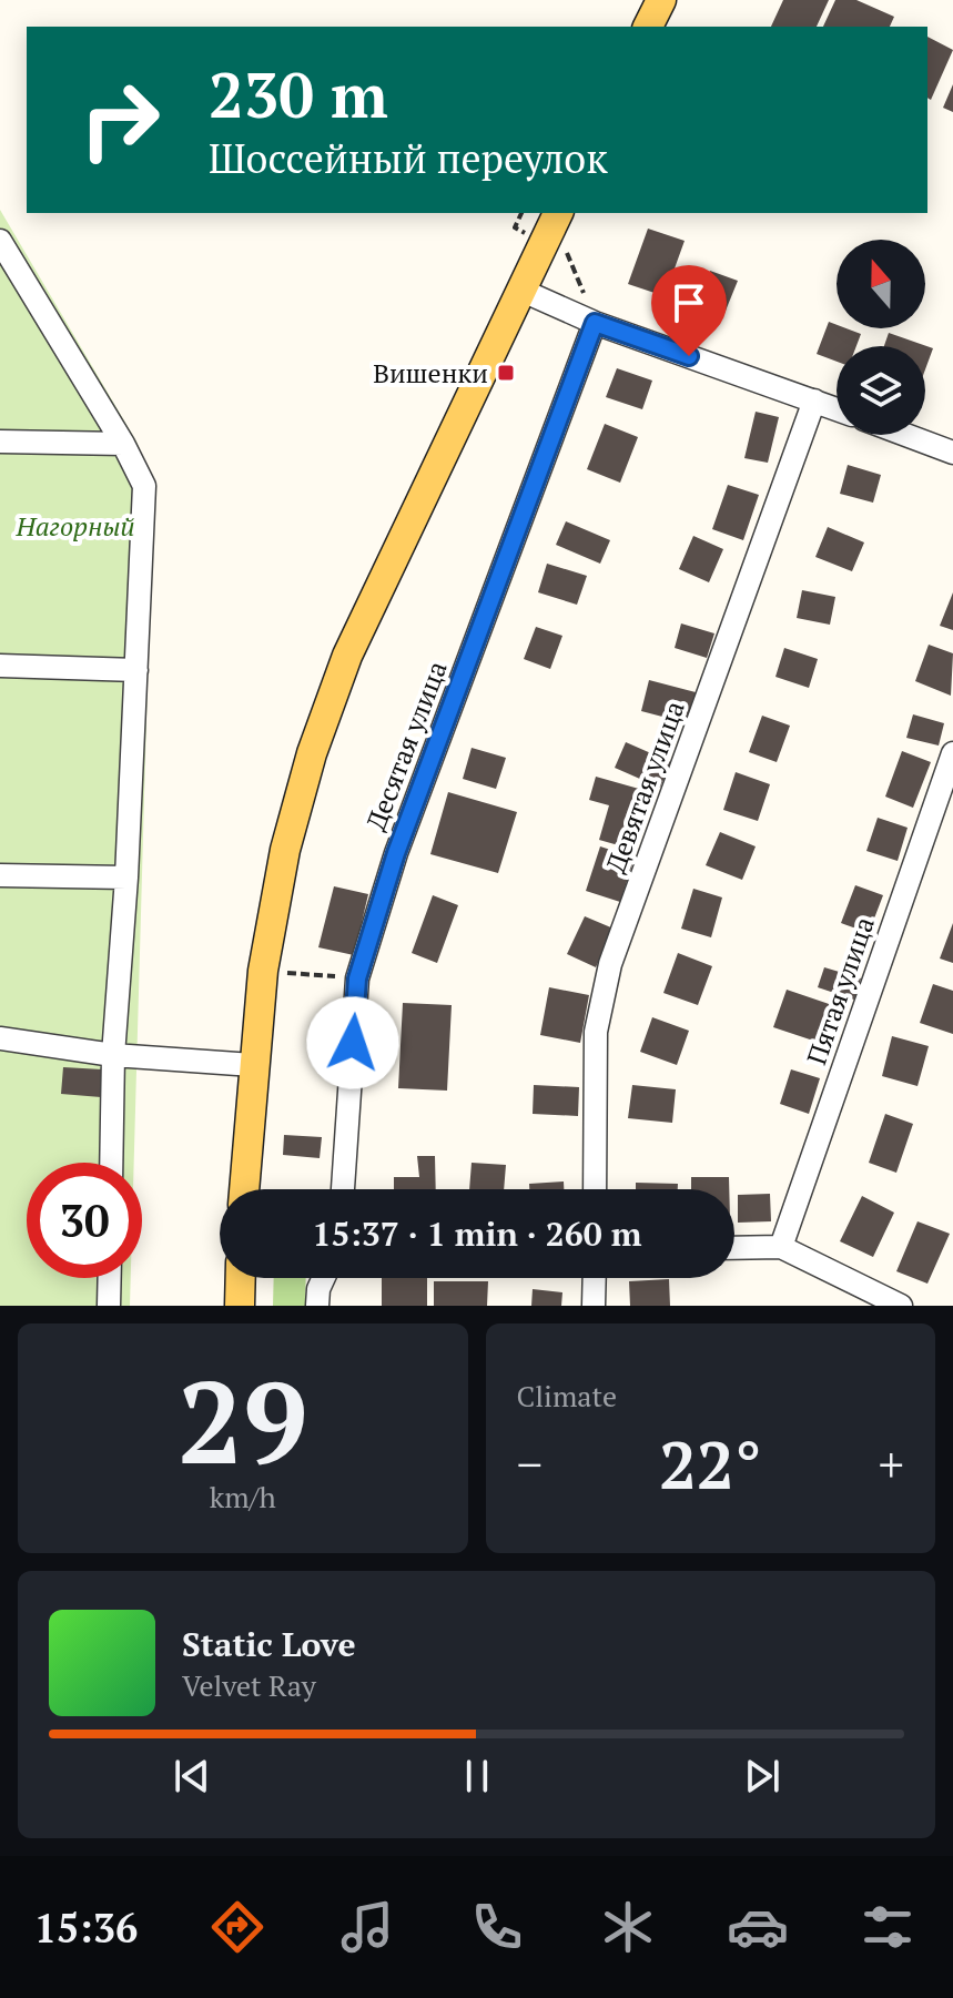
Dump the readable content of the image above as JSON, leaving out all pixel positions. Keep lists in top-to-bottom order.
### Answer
{
  "streets": {
    "street": ["Десятая улица", "Девятая улица", "Пятая улица"]
  },
  "parks": ["Нагорный"],
  "places": {
    "transit": ["Вишенки"]
  },
  "north": "top",
  "page": {
    "turn": ["230 m", "Шоссейный переулок"],
    "limit": "30",
    "trip": "15:37 · 1 min · 260 m",
    "tile": [
      ["29", "km/h"],
      "Climate"
    ],
    "heat": ["−", "22°", "+"],
    "song": ["Static Love", "Velvet Ray"],
    "tabs": "15:36"
  }
}
